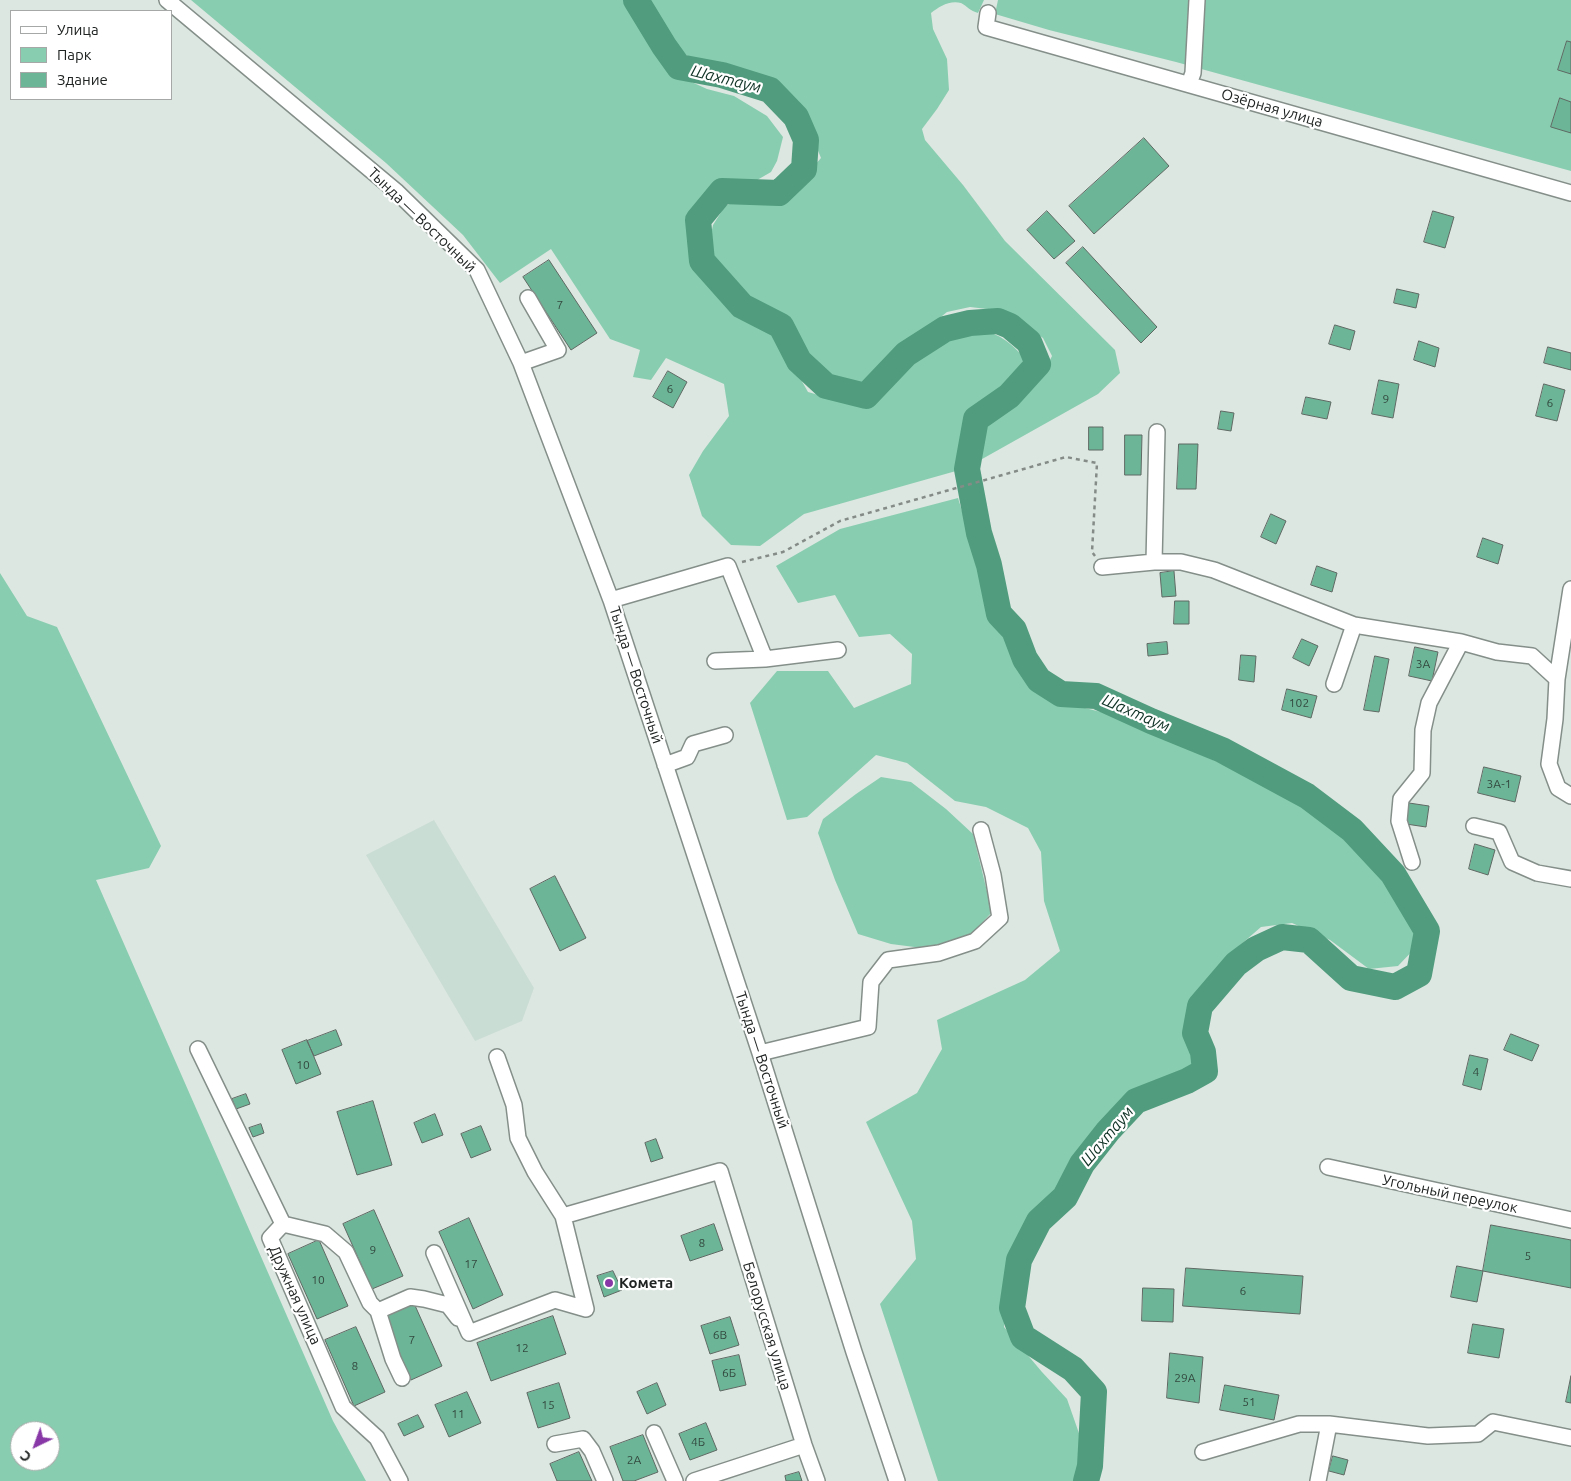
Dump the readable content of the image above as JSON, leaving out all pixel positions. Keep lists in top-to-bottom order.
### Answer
{
  "streets": {
    "street": [
      "Озёрная улица",
      "Тында — Восточный",
      "Угольный переулок",
      "Дружная улица",
      "Белорусская улица"
    ]
  },
  "water": ["Шахтаум"],
  "places": ["Комета"],
  "house_numbers": [
    "7",
    "6",
    "9",
    "6",
    "3А",
    "102",
    "3А-1",
    "10",
    "4",
    "8",
    "9",
    "5",
    "17",
    "10",
    "6",
    "6В",
    "7",
    "12",
    "8",
    "6Б",
    "29А",
    "51",
    "15",
    "11",
    "4Б",
    "2А"
  ],
  "legend": ["Улица", "Парк", "Здание"],
  "north": "bottom left"
}
